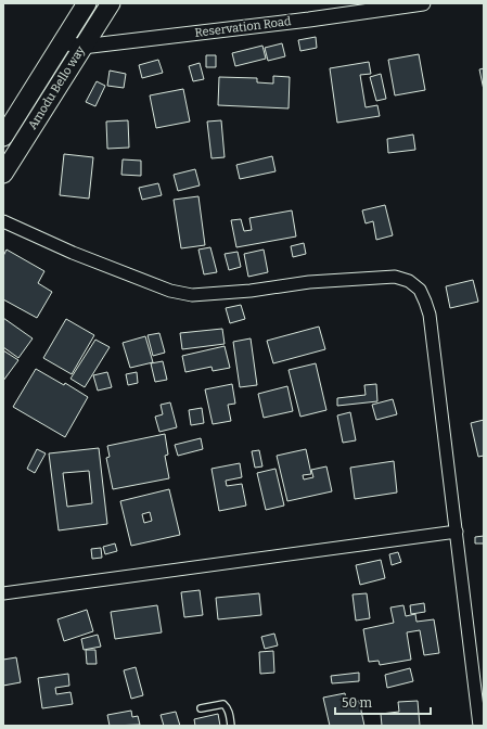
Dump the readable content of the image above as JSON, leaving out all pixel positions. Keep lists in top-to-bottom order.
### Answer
{
  "streets": {
    "main road": ["Amodu Bello way"],
    "street": ["Reservation Road"]
  },
  "crossings": [
    ["Reservation Road", "Amodu Bello way"]
  ],
  "scale_bar": "50 m"
}
